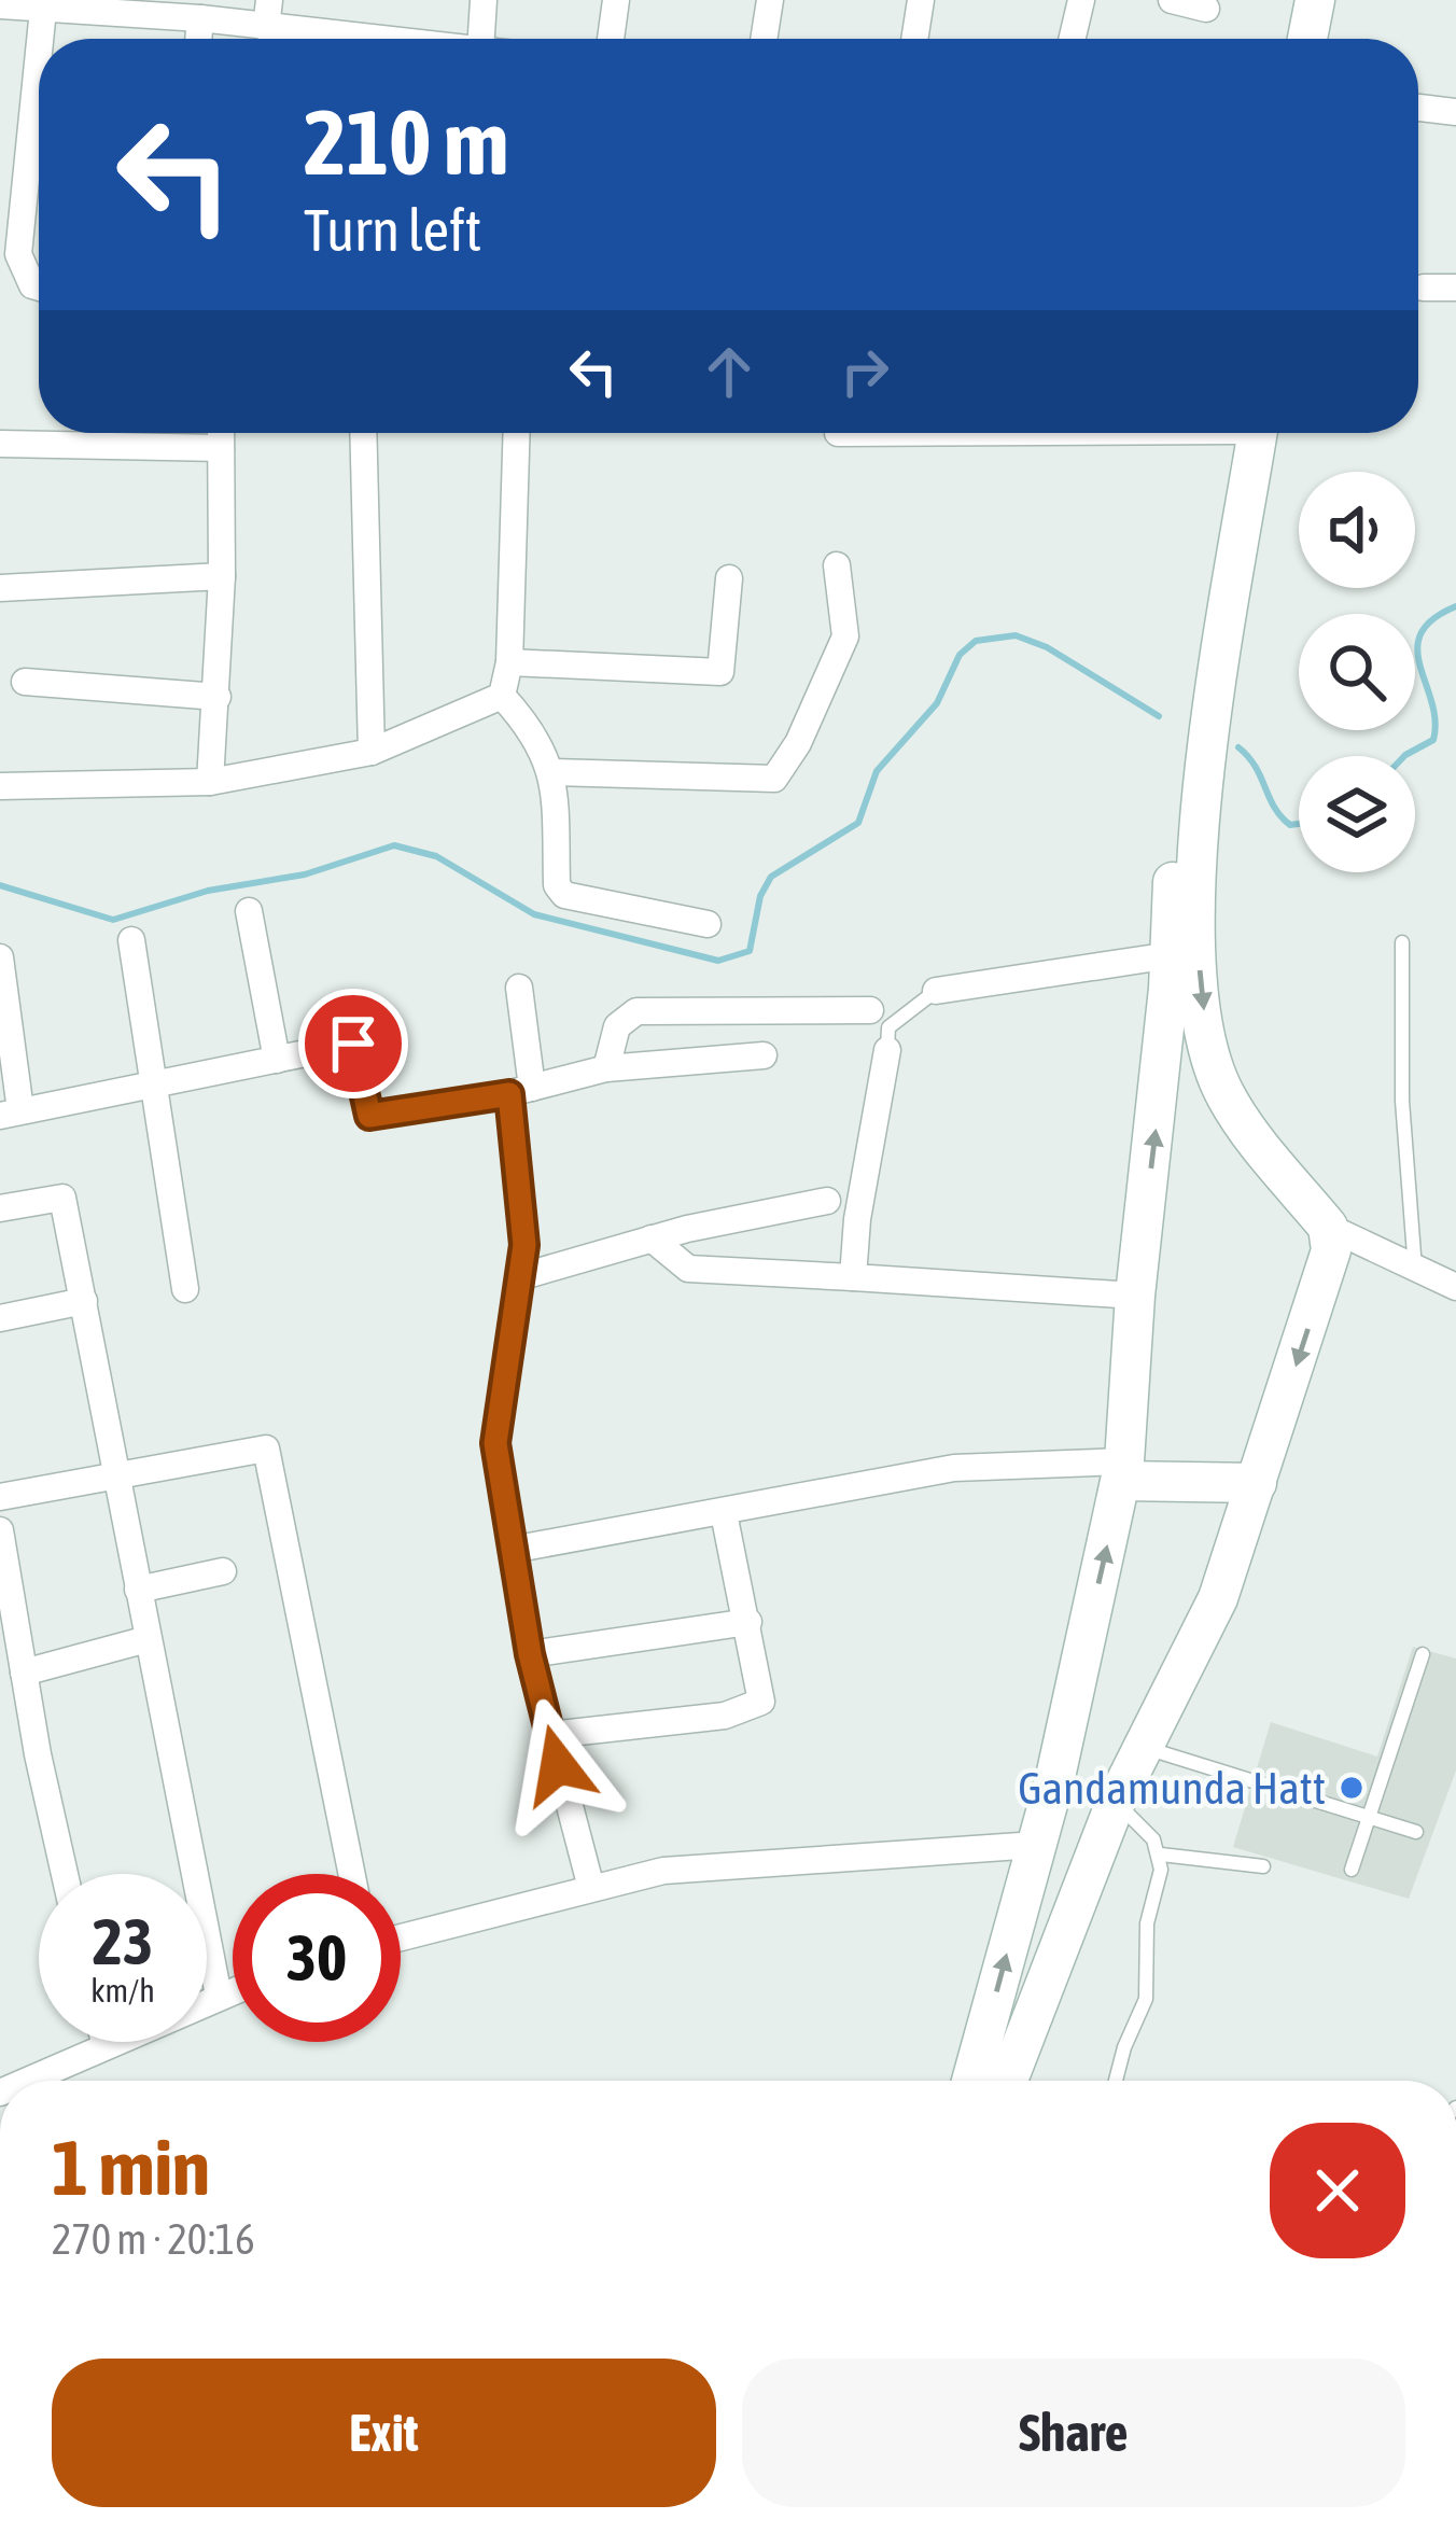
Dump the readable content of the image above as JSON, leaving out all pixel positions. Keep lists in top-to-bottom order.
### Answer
{
  "places": ["Gandamunda Hatt"],
  "page": {
    "turn": ["210 m", "Turn left"],
    "speed": "23 km/h",
    "limit": "30",
    "heading": ["1 min", "270 m · 20:16"],
    "buttons": ["Exit", "Share"]
  }
}
